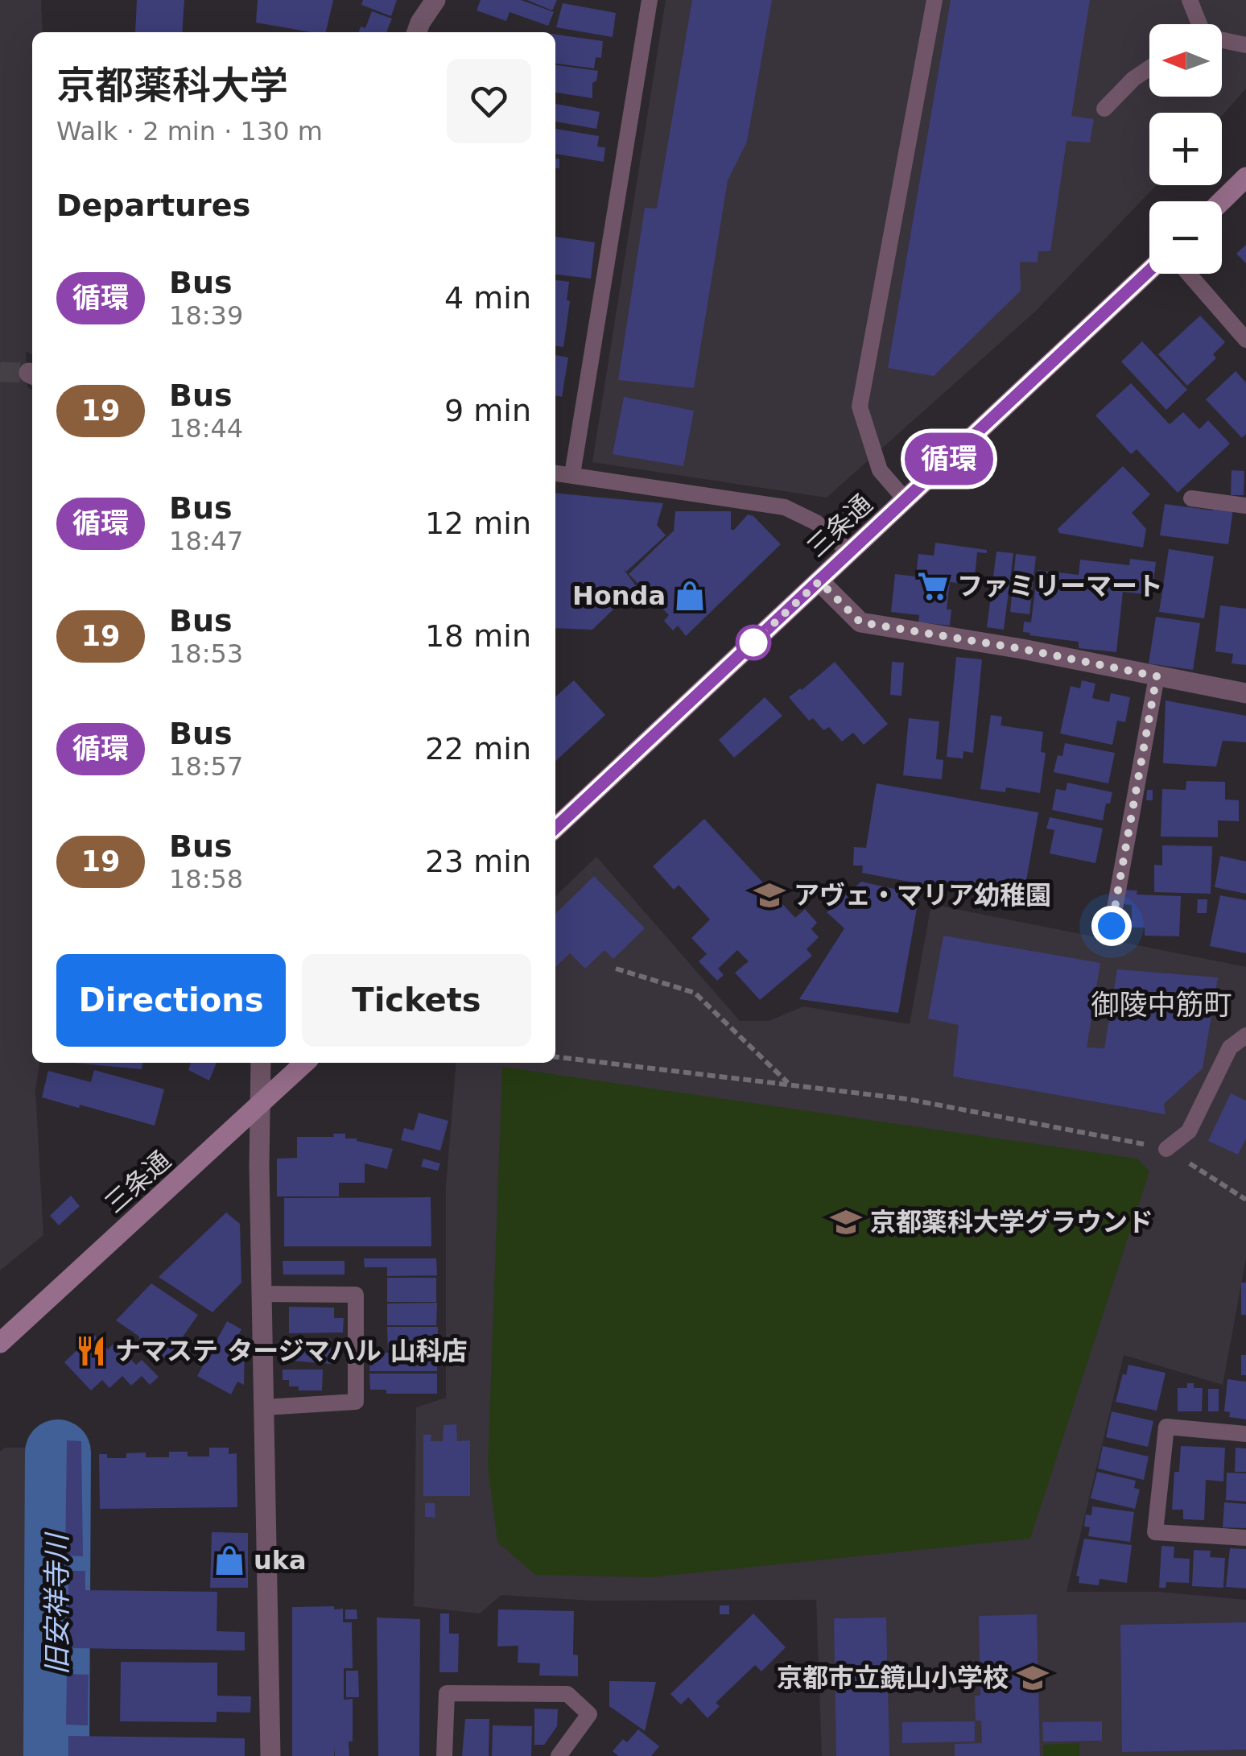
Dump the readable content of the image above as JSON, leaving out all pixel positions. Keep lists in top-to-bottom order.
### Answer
{
  "streets": {
    "main road": ["三条通"]
  },
  "districts": ["御陵中筋町"],
  "water": ["旧安祥寺川"],
  "places": {
    "supermarket": ["ファミリーマート"],
    "shop": ["Honda", "uka"],
    "school or university": ["アヴェ・マリア幼稚園", "京都薬科大学グラウンド", "京都市立鏡山小学校"],
    "restaurant": ["ナマステ タージマハル 山科店"]
  },
  "lines": ["bus line 循環"],
  "north": "left",
  "page": {
    "on_map": "循環",
    "map_buttons": ["+", "−"],
    "heading": [
      ["京都薬科大学", "Walk · 2 min · 130 m"],
      "Departures"
    ],
    "list": [
      {
        "mark": "循環",
        "name": "Bus",
        "note": "18:39",
        "value": "4 min"
      },
      {
        "mark": "19",
        "name": "Bus",
        "note": "18:44",
        "value": "9 min"
      },
      {
        "mark": "循環",
        "name": "Bus",
        "note": "18:47",
        "value": "12 min"
      },
      {
        "mark": "19",
        "name": "Bus",
        "note": "18:53",
        "value": "18 min"
      },
      {
        "mark": "循環",
        "name": "Bus",
        "note": "18:57",
        "value": "22 min"
      },
      {
        "mark": "19",
        "name": "Bus",
        "note": "18:58",
        "value": "23 min"
      }
    ],
    "buttons": ["Directions", "Tickets"]
  }
}
